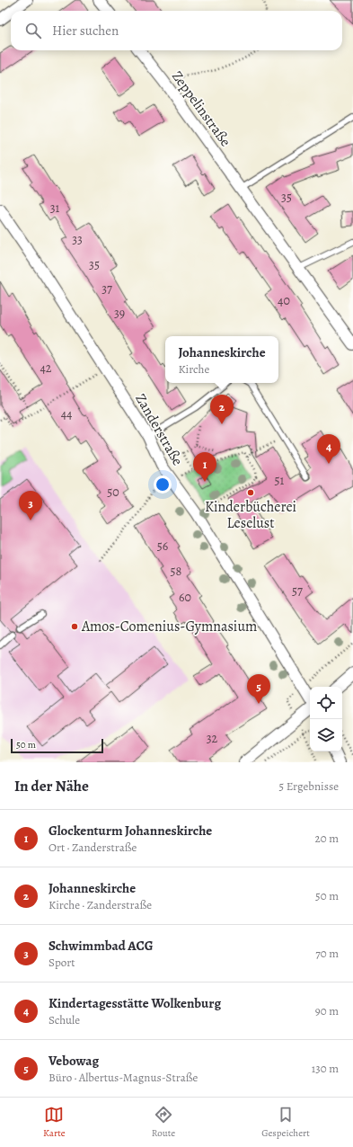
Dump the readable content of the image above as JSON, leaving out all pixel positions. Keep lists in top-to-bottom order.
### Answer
{
  "streets": {
    "street": ["Zeppelinstraße", "Zanderstraße"]
  },
  "places": ["Kinderbücherei Leselust", "Amos-Comenius-Gymnasium"],
  "house_numbers": [
    "35",
    "31",
    "33",
    "35",
    "37",
    "40",
    "39",
    "42",
    "44",
    "51",
    "50",
    "56",
    "58",
    "57",
    "60",
    "32"
  ],
  "scale_bar": "50 m",
  "page": {
    "search": "Hier suchen",
    "popup": ["Johanneskirche", "Kirche"],
    "pins": [
      "2",
      "4",
      "1",
      "3",
      "5"
    ],
    "scale": "50 m",
    "heading": ["In der Nähe", "5 Ergebnisse"],
    "list": [
      {
        "mark": "1",
        "name": "Glockenturm Johanneskirche",
        "note": "Ort · Zanderstraße",
        "value": "20 m"
      },
      {
        "mark": "2",
        "name": "Johanneskirche",
        "note": "Kirche · Zanderstraße",
        "value": "50 m"
      },
      {
        "mark": "3",
        "name": "Schwimmbad ACG",
        "note": "Sport",
        "value": "70 m"
      },
      {
        "mark": "4",
        "name": "Kindertagesstätte Wolkenburg",
        "note": "Schule",
        "value": "90 m"
      },
      {
        "mark": "5",
        "name": "Vebowag",
        "note": "Büro · Albertus-Magnus-Straße",
        "value": "130 m"
      }
    ],
    "nav": ["Karte", "Route", "Gespeichert"]
  }
}
